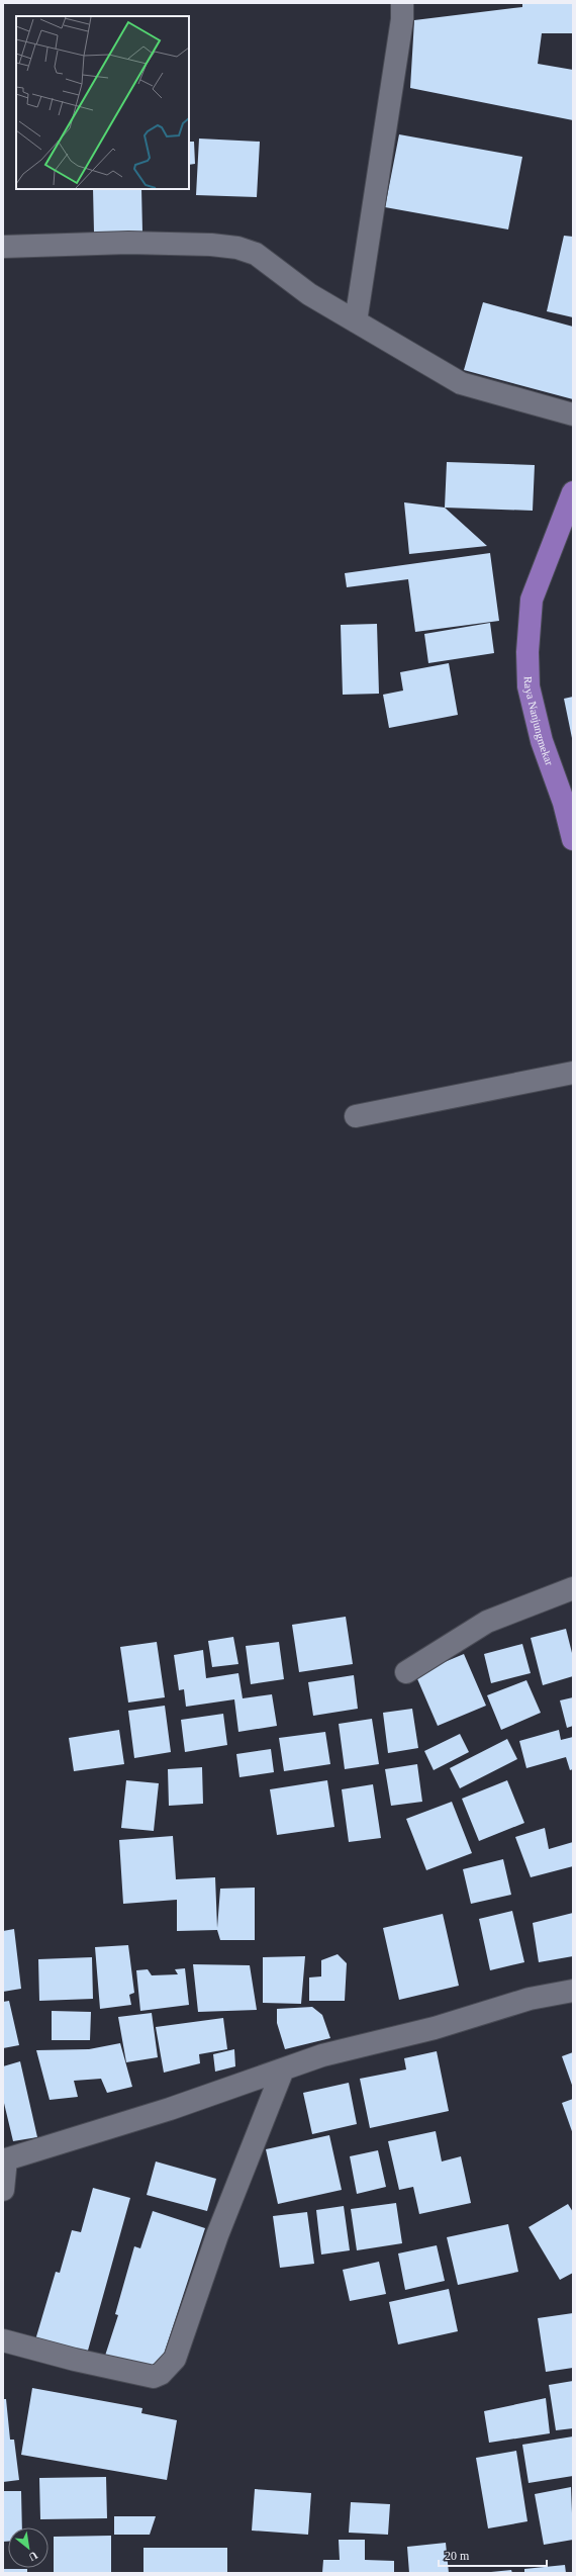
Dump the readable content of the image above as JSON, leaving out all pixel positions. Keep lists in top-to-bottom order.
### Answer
{
  "streets": {
    "main road": ["Raya Nanjungmekar"]
  },
  "scale_bar": "20 m",
  "north": "bottom right"
}
